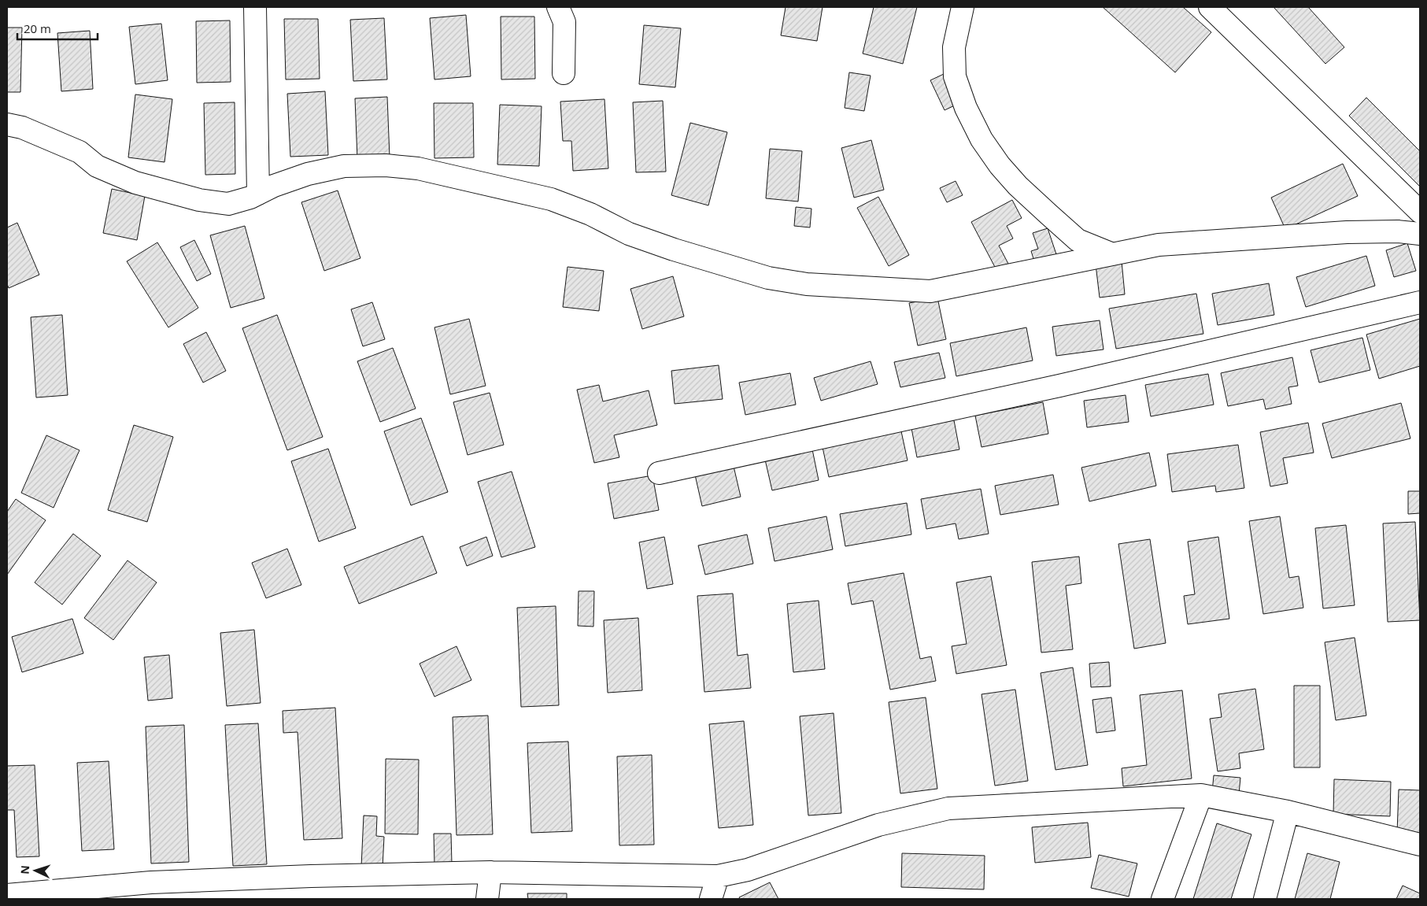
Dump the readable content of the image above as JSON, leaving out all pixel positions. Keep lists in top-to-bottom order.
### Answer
{
  "scale_bar": "20 m",
  "north": "left"
}
